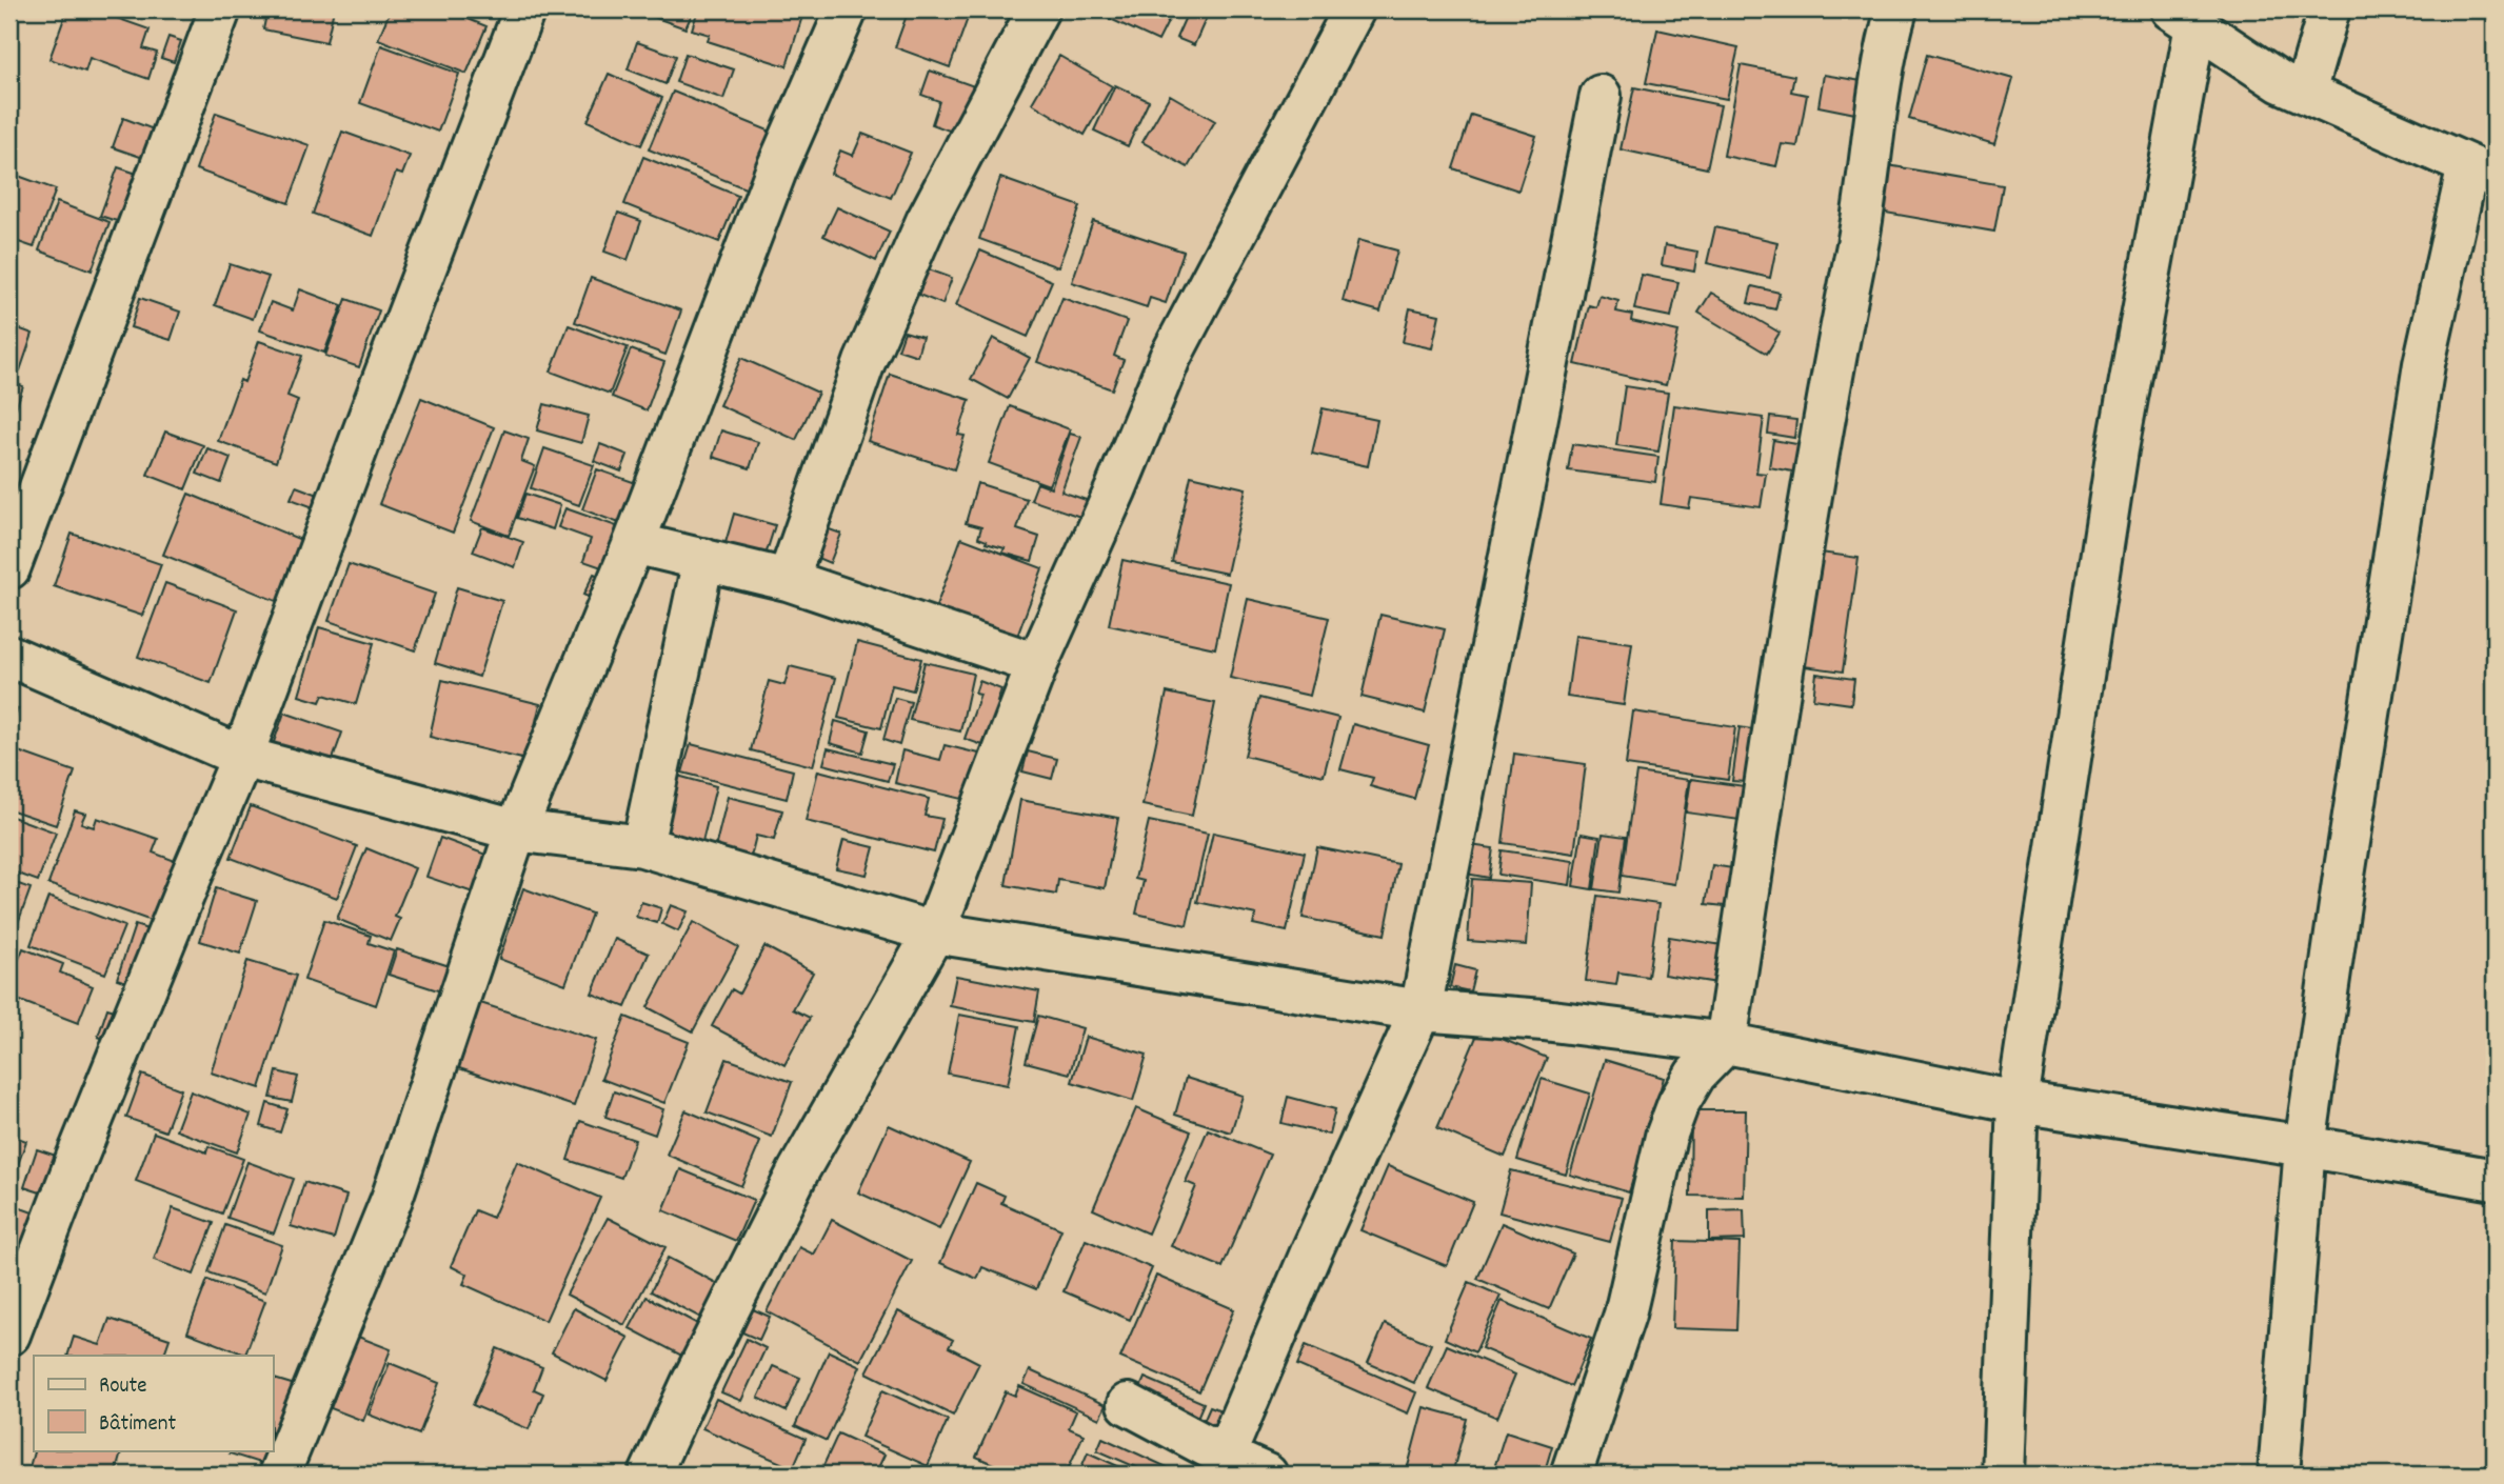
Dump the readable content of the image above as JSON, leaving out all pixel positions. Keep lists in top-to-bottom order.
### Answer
{
  "legend": ["Route", "Bâtiment"]
}
